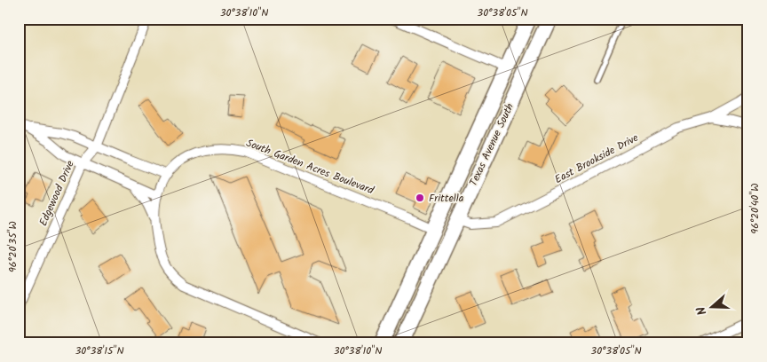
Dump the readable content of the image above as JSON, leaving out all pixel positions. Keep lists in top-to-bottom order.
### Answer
{
  "streets": {
    "main road": ["Texas Avenue South"],
    "street": ["East Brookside Drive", "South Garden Acres Boulevard", "Edgewood Drive"]
  },
  "crossings": [
    ["Texas Avenue South", "East Brookside Drive"],
    ["Texas Avenue South", "South Garden Acres Boulevard"]
  ],
  "places": ["Frittella"],
  "north": "left",
  "coordinates": [
    "30°38'10\"N",
    "30°38'05\"N",
    "96°20'40\"W",
    "96°20'35\"W",
    "30°38'15\"N"
  ]
}
